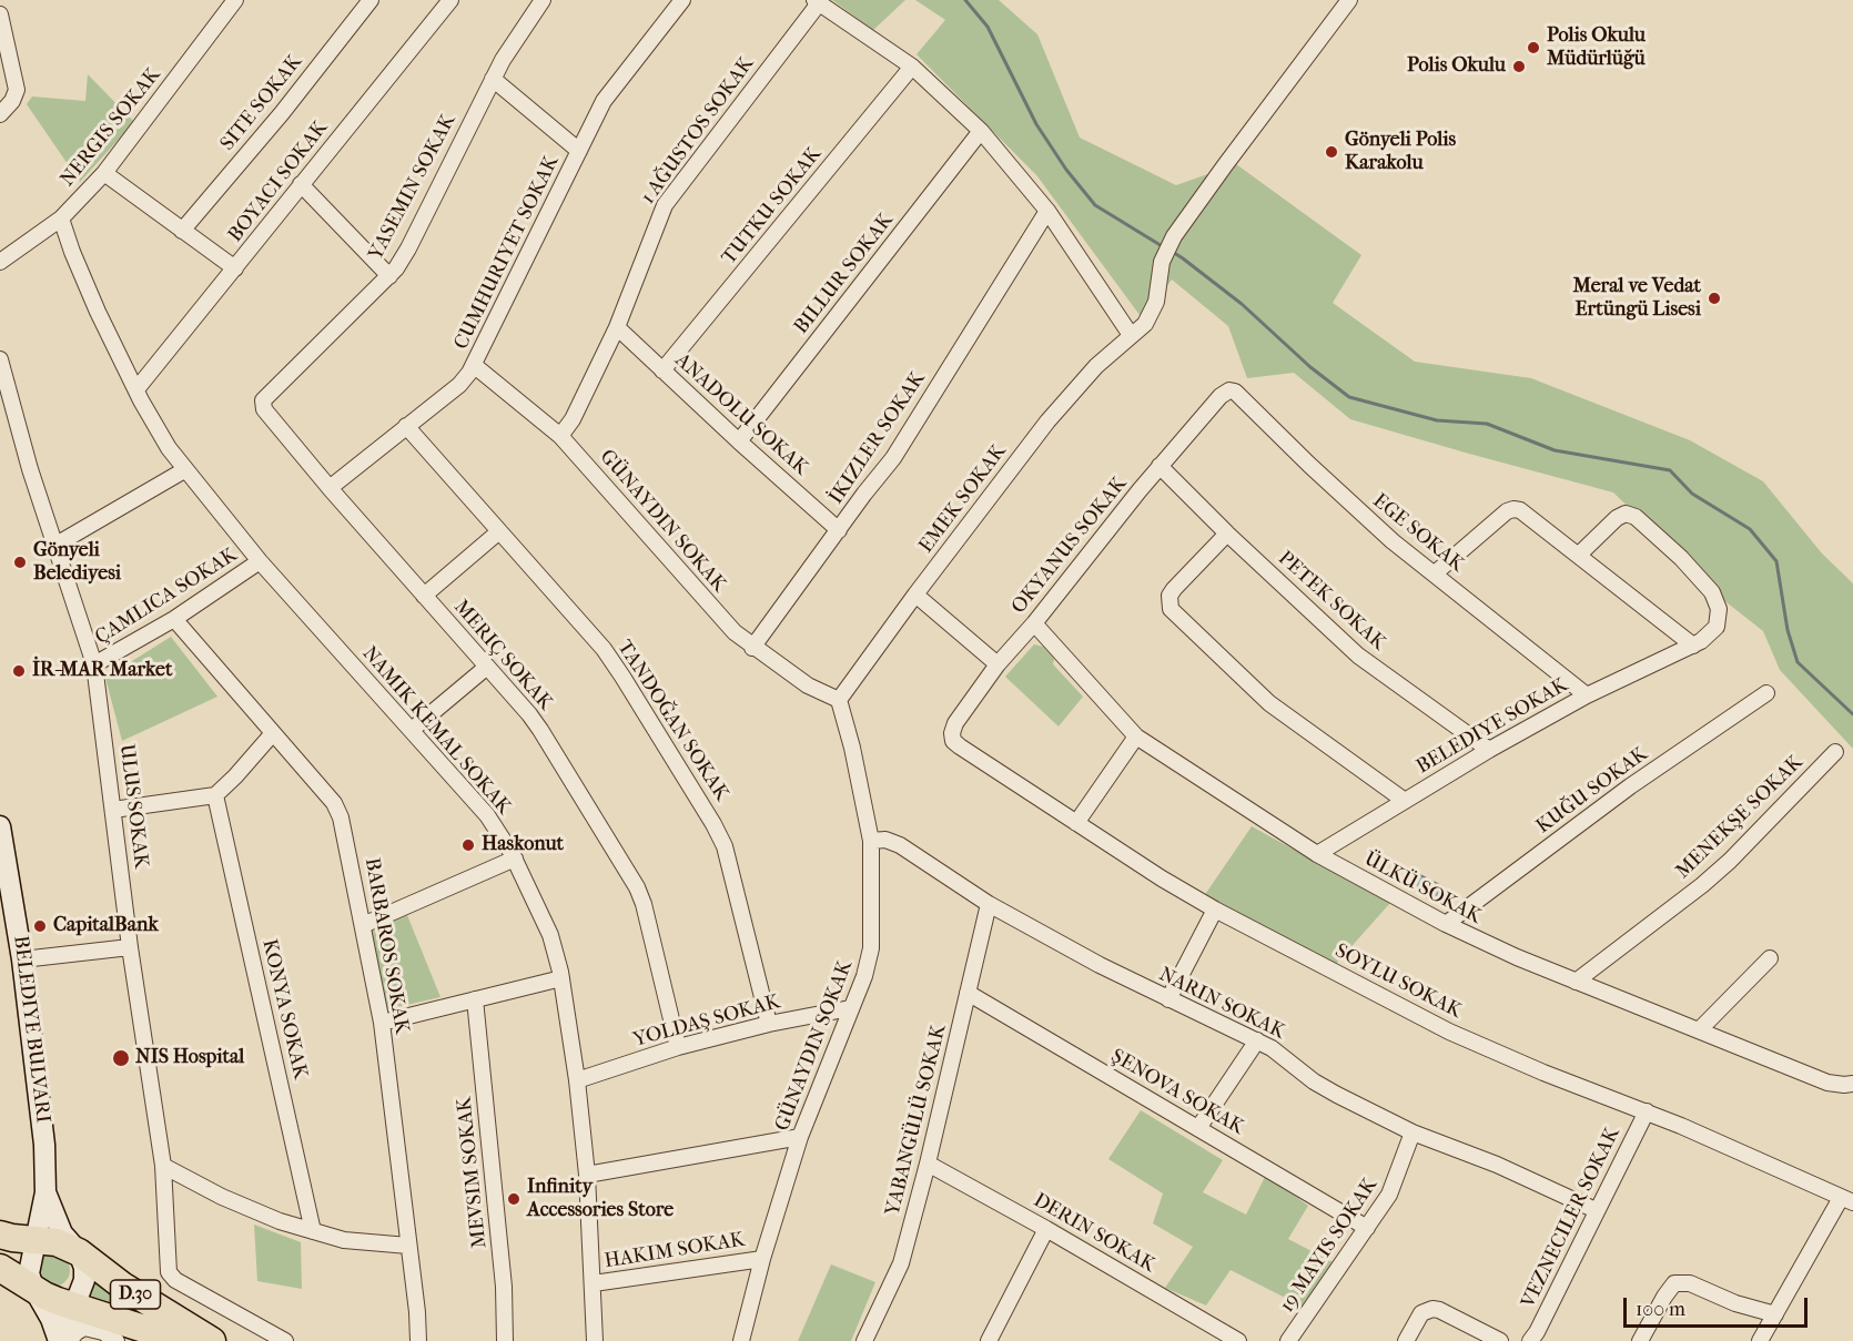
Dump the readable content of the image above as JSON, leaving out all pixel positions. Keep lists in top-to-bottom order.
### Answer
{
  "streets": {
    "highway": ["D.30"],
    "street": [
      "SITE SOKAK",
      "NERGIS SOKAK",
      "1 AĞUSTOS SOKAK",
      "YASEMIN SOKAK",
      "TUTKU SOKAK",
      "CUMHURIYET SOKAK",
      "BILLUR SOKAK",
      "ANADOLU SOKAK",
      "İKIZLER SOKAK",
      "EMEK SOKAK",
      "EGE SOKAK",
      "OKYANUS SOKAK",
      "PETEK SOKAK",
      "MERIÇ SOKAK",
      "TANDOĞAN SOKAK",
      "BELEDIYE SOKAK",
      "KUĞU SOKAK",
      "ULUS SOKAK",
      "MENEKŞE SOKAK",
      "ÜLKÜ SOKAK",
      "BARBAROS SOKAK",
      "SOYLU SOKAK",
      "NARIN SOKAK",
      "KONYA SOKAK",
      "YOLDAŞ SOKAK",
      "ŞENOVA SOKAK",
      "YABANGÜLÜ SOKAK",
      "MEVSIM SOKAK",
      "VEZNECILER SOKAK",
      "DERIN SOKAK",
      "HAKIM SOKAK"
    ]
  },
  "crossings": [
    ["1 AĞUSTOS SOKAK", "ANADOLU SOKAK"],
    ["YASEMIN SOKAK", "MERIÇ SOKAK"],
    ["TUTKU SOKAK", "ANADOLU SOKAK"],
    ["CUMHURIYET SOKAK", "MERIÇ SOKAK"],
    ["CUMHURIYET SOKAK", "TANDOĞAN SOKAK"],
    ["BILLUR SOKAK", "ANADOLU SOKAK"],
    ["ANADOLU SOKAK", "İKIZLER SOKAK"],
    ["EGE SOKAK", "OKYANUS SOKAK"],
    ["EGE SOKAK", "BELEDIYE SOKAK"],
    ["OKYANUS SOKAK", "PETEK SOKAK"],
    ["OKYANUS SOKAK", "ÜLKÜ SOKAK"],
    ["OKYANUS SOKAK", "SOYLU SOKAK"],
    ["PETEK SOKAK", "BELEDIYE SOKAK"],
    ["MERIÇ SOKAK", "YOLDAŞ SOKAK"],
    ["TANDOĞAN SOKAK", "YOLDAŞ SOKAK"],
    ["BELEDIYE SOKAK", "ÜLKÜ SOKAK"],
    ["KUĞU SOKAK", "ÜLKÜ SOKAK"],
    ["MENEKŞE SOKAK", "ÜLKÜ SOKAK"],
    ["SOYLU SOKAK", "VEZNECILER SOKAK"],
    ["NARIN SOKAK", "YABANGÜLÜ SOKAK"],
    ["NARIN SOKAK", "VEZNECILER SOKAK"],
    ["ŞENOVA SOKAK", "YABANGÜLÜ SOKAK"],
    ["YABANGÜLÜ SOKAK", "DERIN SOKAK"]
  ],
  "places": [
    "Polis Okulu Müdürlüğü",
    "Polis Okulu",
    "Gönyeli Polis Karakolu",
    "Meral ve Vedat Ertüngü Lisesi",
    "Gönyeli Belediyesi",
    "İR-MAR Market",
    "Haskonut",
    "CapitalBank",
    "NIS Hospital",
    "Infinity Accessories Store"
  ],
  "scale_bar": "100 m"
}
